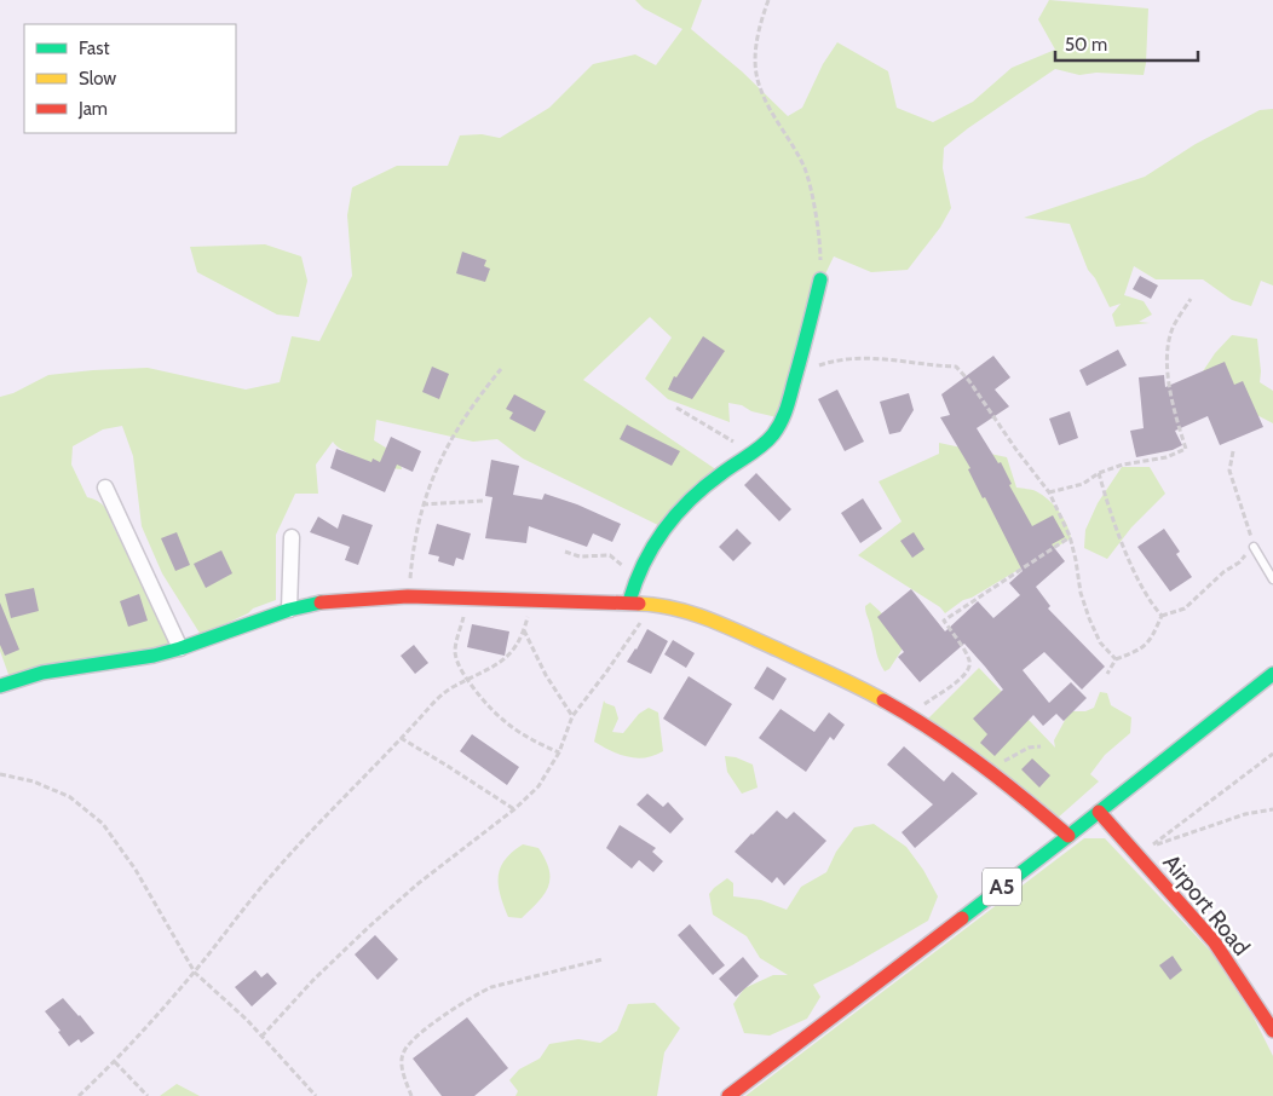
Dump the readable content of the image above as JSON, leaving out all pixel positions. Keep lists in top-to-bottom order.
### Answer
{
  "streets": {
    "main road": ["A5", "Airport Road"]
  },
  "crossings": [
    ["A5", "Airport Road"]
  ],
  "legend": ["Fast", "Slow", "Jam"],
  "scale_bar": "50 m"
}
